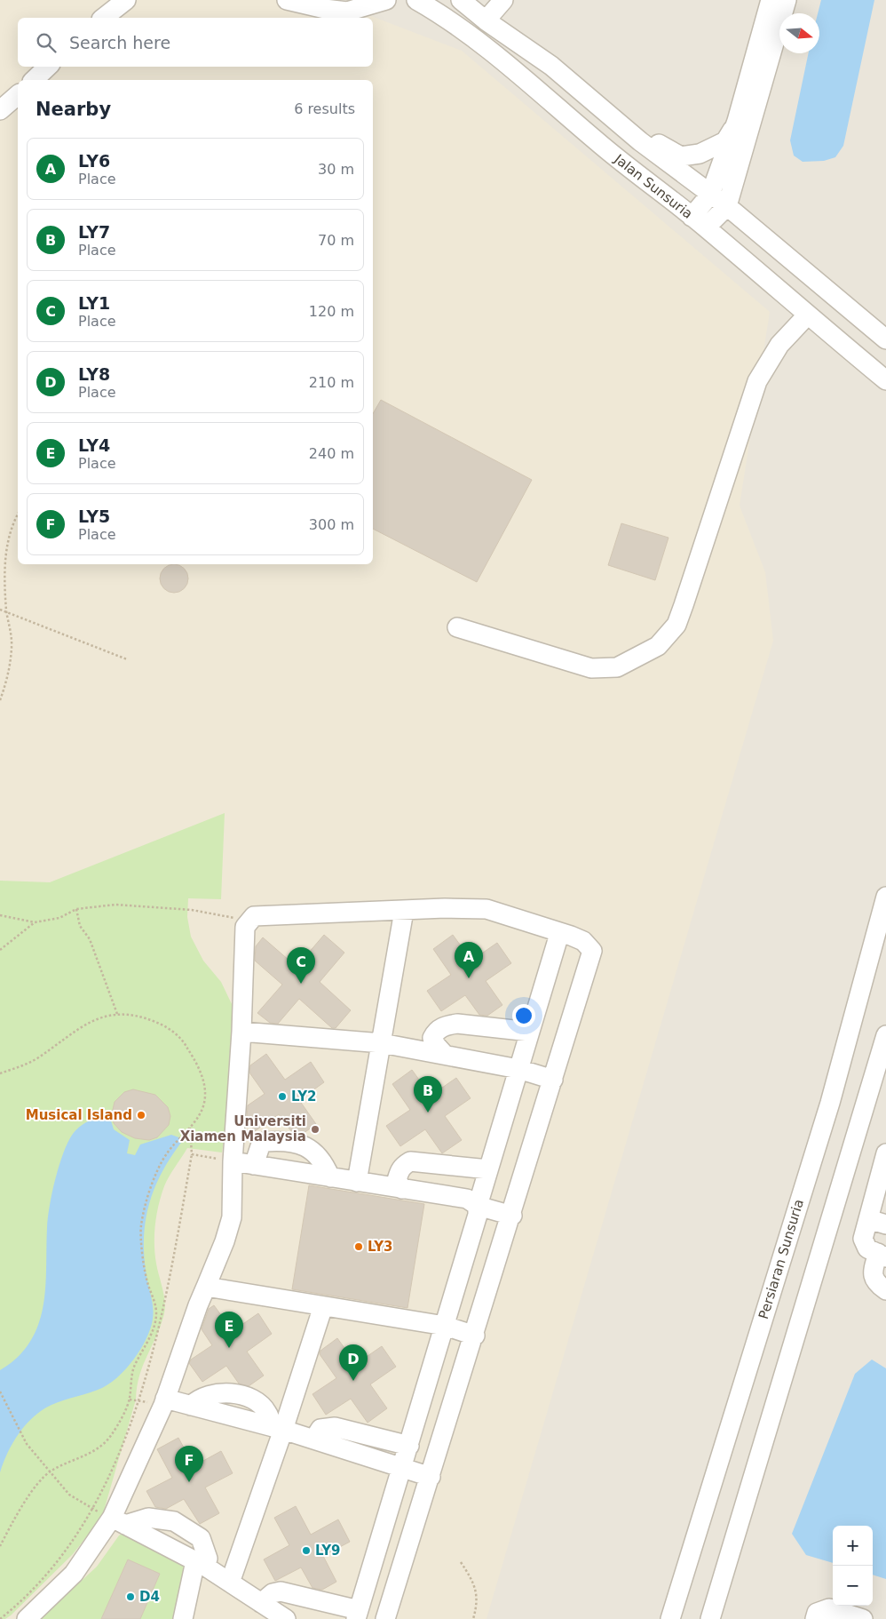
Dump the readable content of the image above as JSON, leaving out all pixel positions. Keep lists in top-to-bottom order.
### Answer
{
  "streets": {
    "street": ["Jalan Sunsuria", "Persiaran Sunsuria"]
  },
  "places": [
    "LY2",
    "Musical Island",
    "Universiti Xiamen Malaysia",
    "LY3",
    "LY9",
    "D4"
  ],
  "north": "right",
  "page": {
    "search": "Search here",
    "heading": ["Nearby", "6 results"],
    "list": [
      {
        "mark": "A",
        "name": "LY6",
        "note": "Place",
        "value": "30 m"
      },
      {
        "mark": "B",
        "name": "LY7",
        "note": "Place",
        "value": "70 m"
      },
      {
        "mark": "C",
        "name": "LY1",
        "note": "Place",
        "value": "120 m"
      },
      {
        "mark": "D",
        "name": "LY8",
        "note": "Place",
        "value": "210 m"
      },
      {
        "mark": "E",
        "name": "LY4",
        "note": "Place",
        "value": "240 m"
      },
      {
        "mark": "F",
        "name": "LY5",
        "note": "Place",
        "value": "300 m"
      }
    ],
    "pins": [
      "A",
      "C",
      "B",
      "E",
      "D",
      "F"
    ],
    "map_buttons": ["+", "−"]
  }
}
